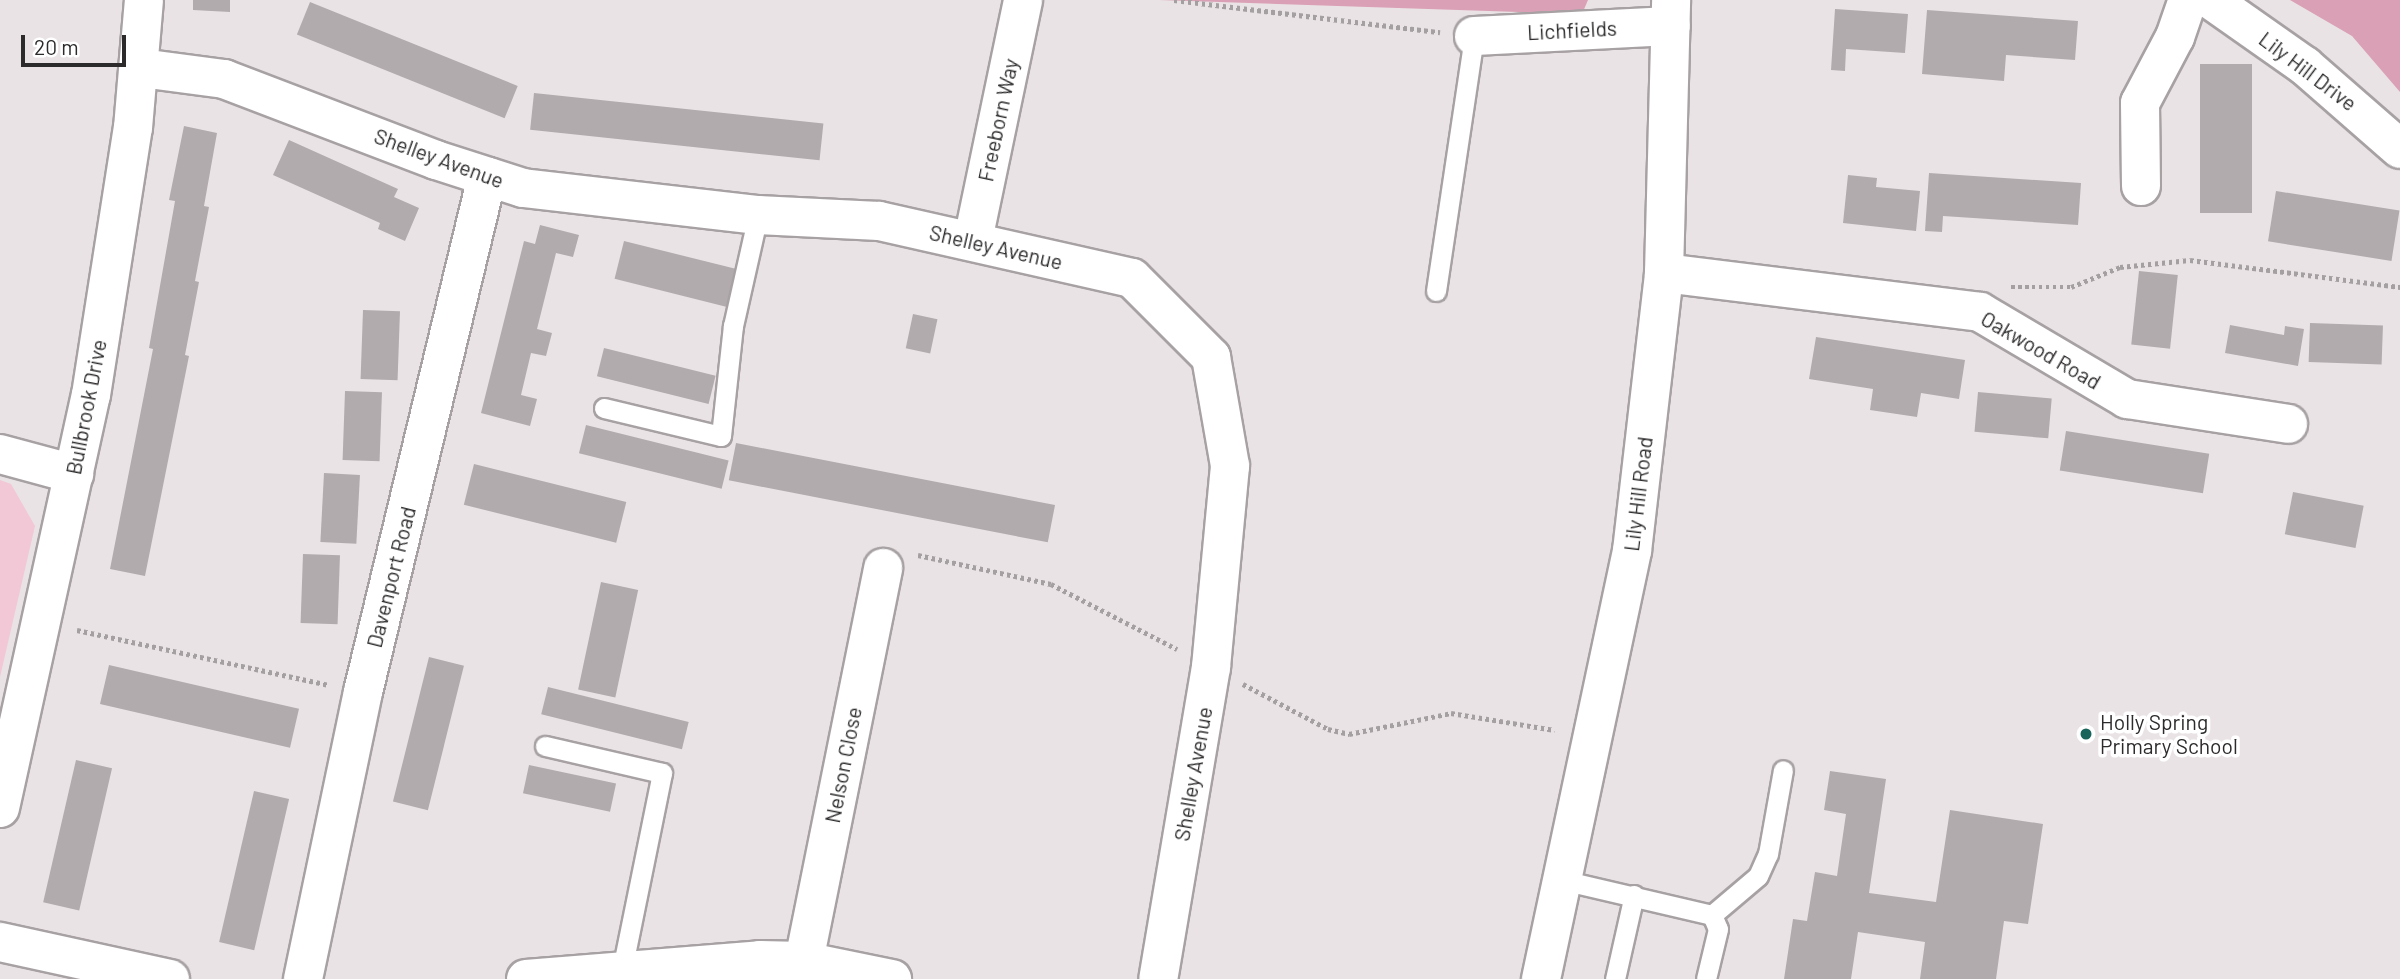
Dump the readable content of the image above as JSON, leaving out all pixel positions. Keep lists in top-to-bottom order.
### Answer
{
  "streets": {
    "street": [
      "Lichfields",
      "Lily Hill Drive",
      "Freeborn Way",
      "Shelley Avenue",
      "Oakwood Road",
      "Bullbrook Drive",
      "Lily Hill Road",
      "Davenport Road",
      "Nelson Close"
    ]
  },
  "crossings": [
    ["Lichfields", "Lily Hill Road"],
    ["Freeborn Way", "Shelley Avenue"],
    ["Shelley Avenue", "Bullbrook Drive"],
    ["Shelley Avenue", "Davenport Road"],
    ["Oakwood Road", "Lily Hill Road"]
  ],
  "places": ["Holly Spring Primary School"],
  "scale_bar": "20 m"
}
